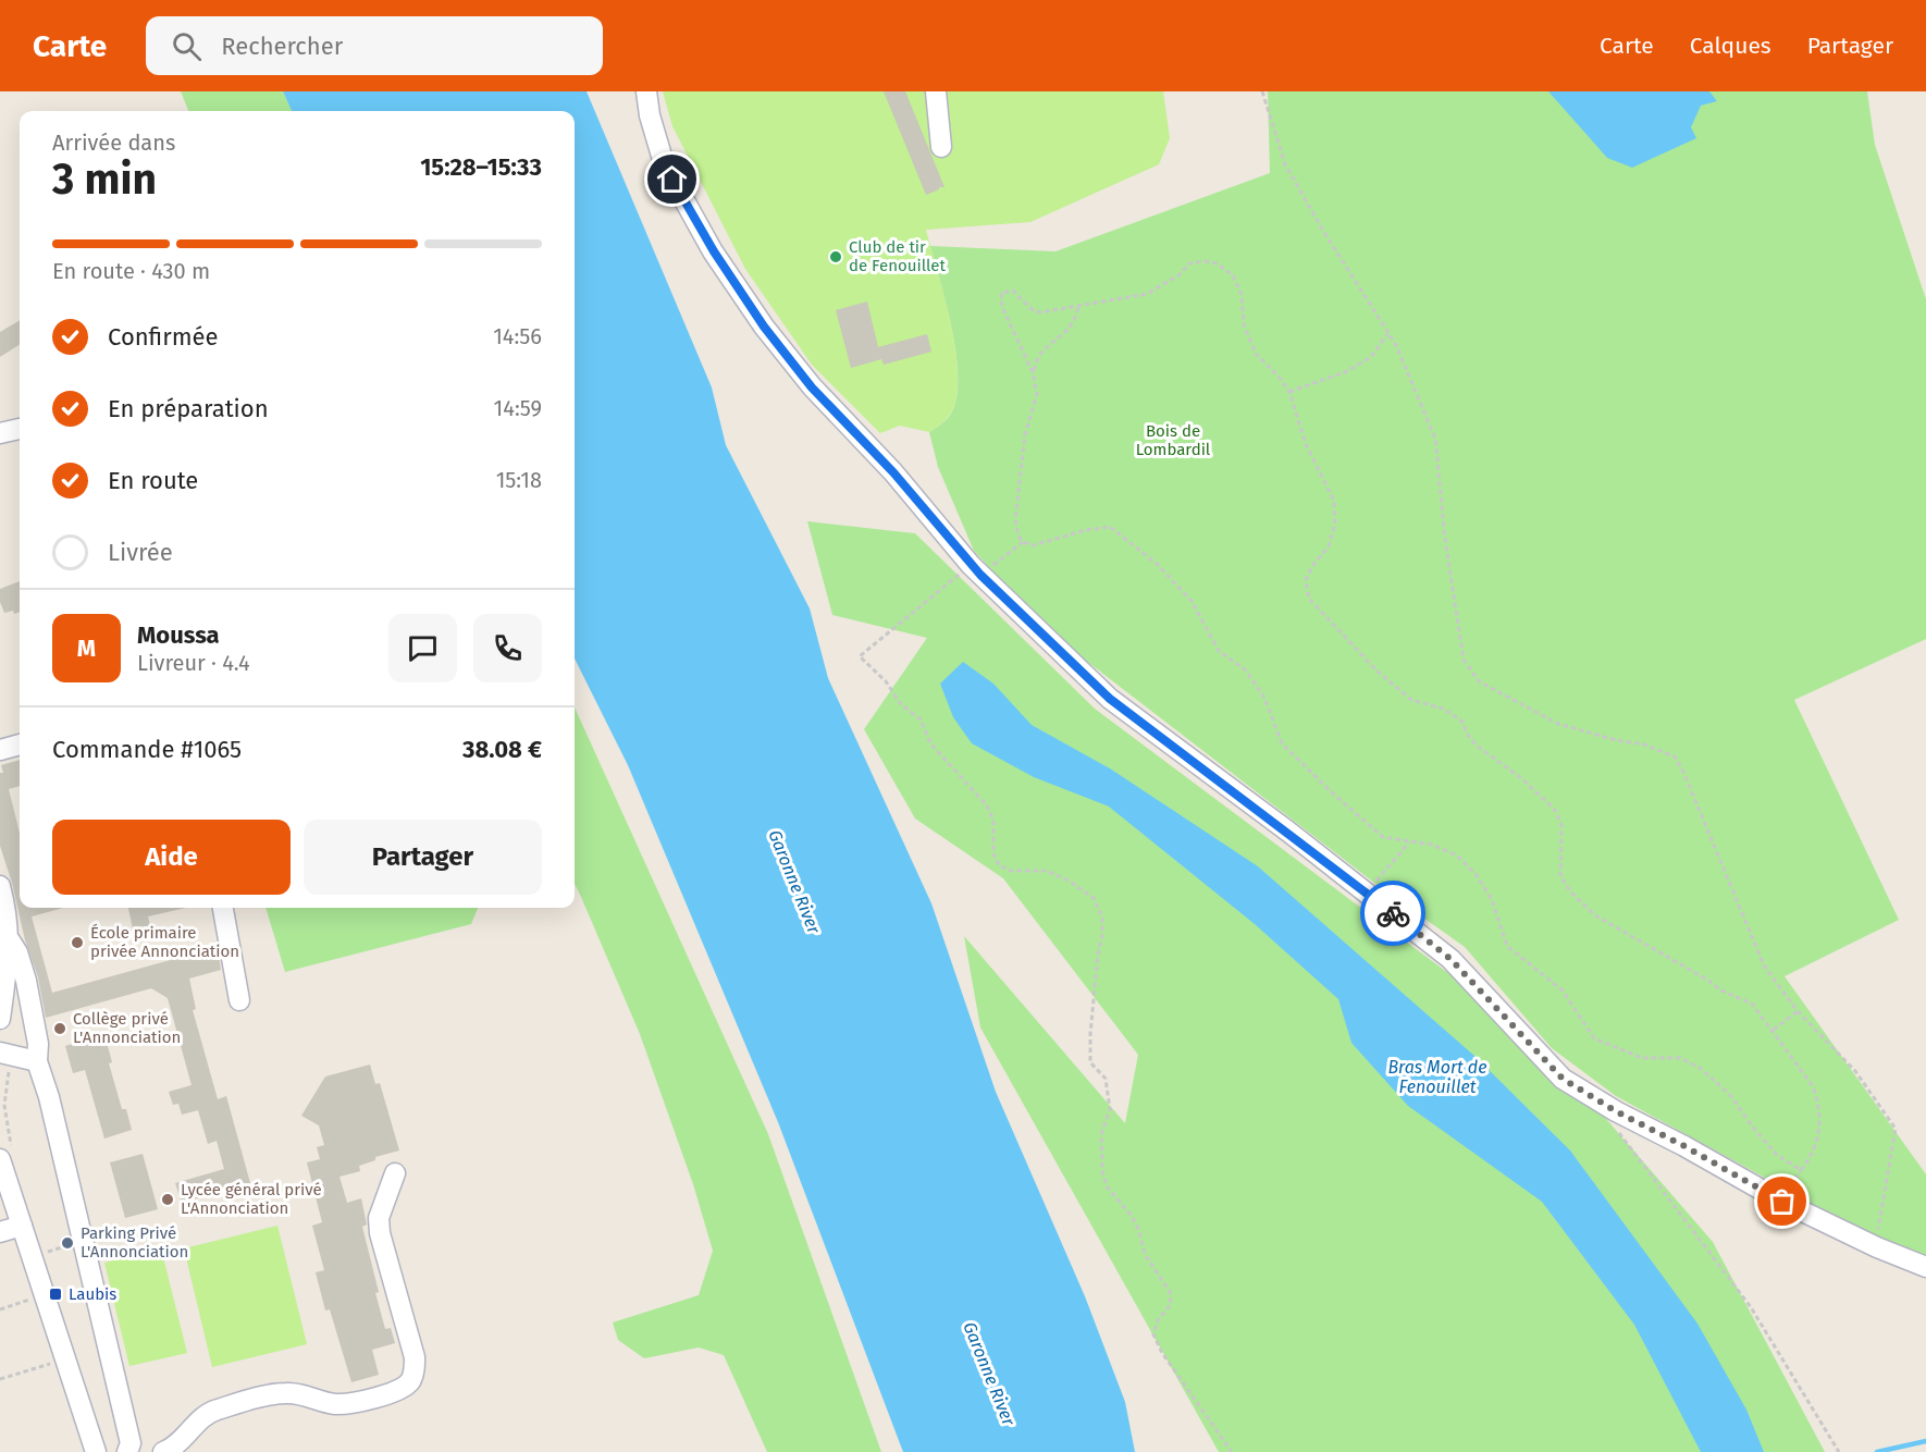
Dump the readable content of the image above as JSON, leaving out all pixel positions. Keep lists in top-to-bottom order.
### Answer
{
  "water": ["Garonne River", "Bras Mort de Fenouillet"],
  "parks": ["Bois de Lombardil"],
  "places": {
    "other": [
      "Club de tir de Fenouillet",
      "École primaire privée Annonciation",
      "Collège privé L'Annonciation",
      "Lycée général privé L'Annonciation",
      "Parking Privé L'Annonciation"
    ],
    "transit": ["Laubis"]
  },
  "page": {
    "header": "Carte",
    "search": "Rechercher",
    "nav": ["Carte", "Calques", "Partager"],
    "heading": ["3 min", "Arrivée dans", "15:28–15:33"],
    "panel": [
      "Moussa",
      "Livreur · 4.4",
      "Commande #1065",
      "38.08 €"
    ],
    "bar": "En route · 430 m",
    "list": [
      ["Confirmée", "14:56"],
      ["En préparation", "14:59"],
      ["En route", "15:18"],
      "Livrée"
    ],
    "round": "M",
    "buttons": ["Aide", "Partager"]
  }
}
